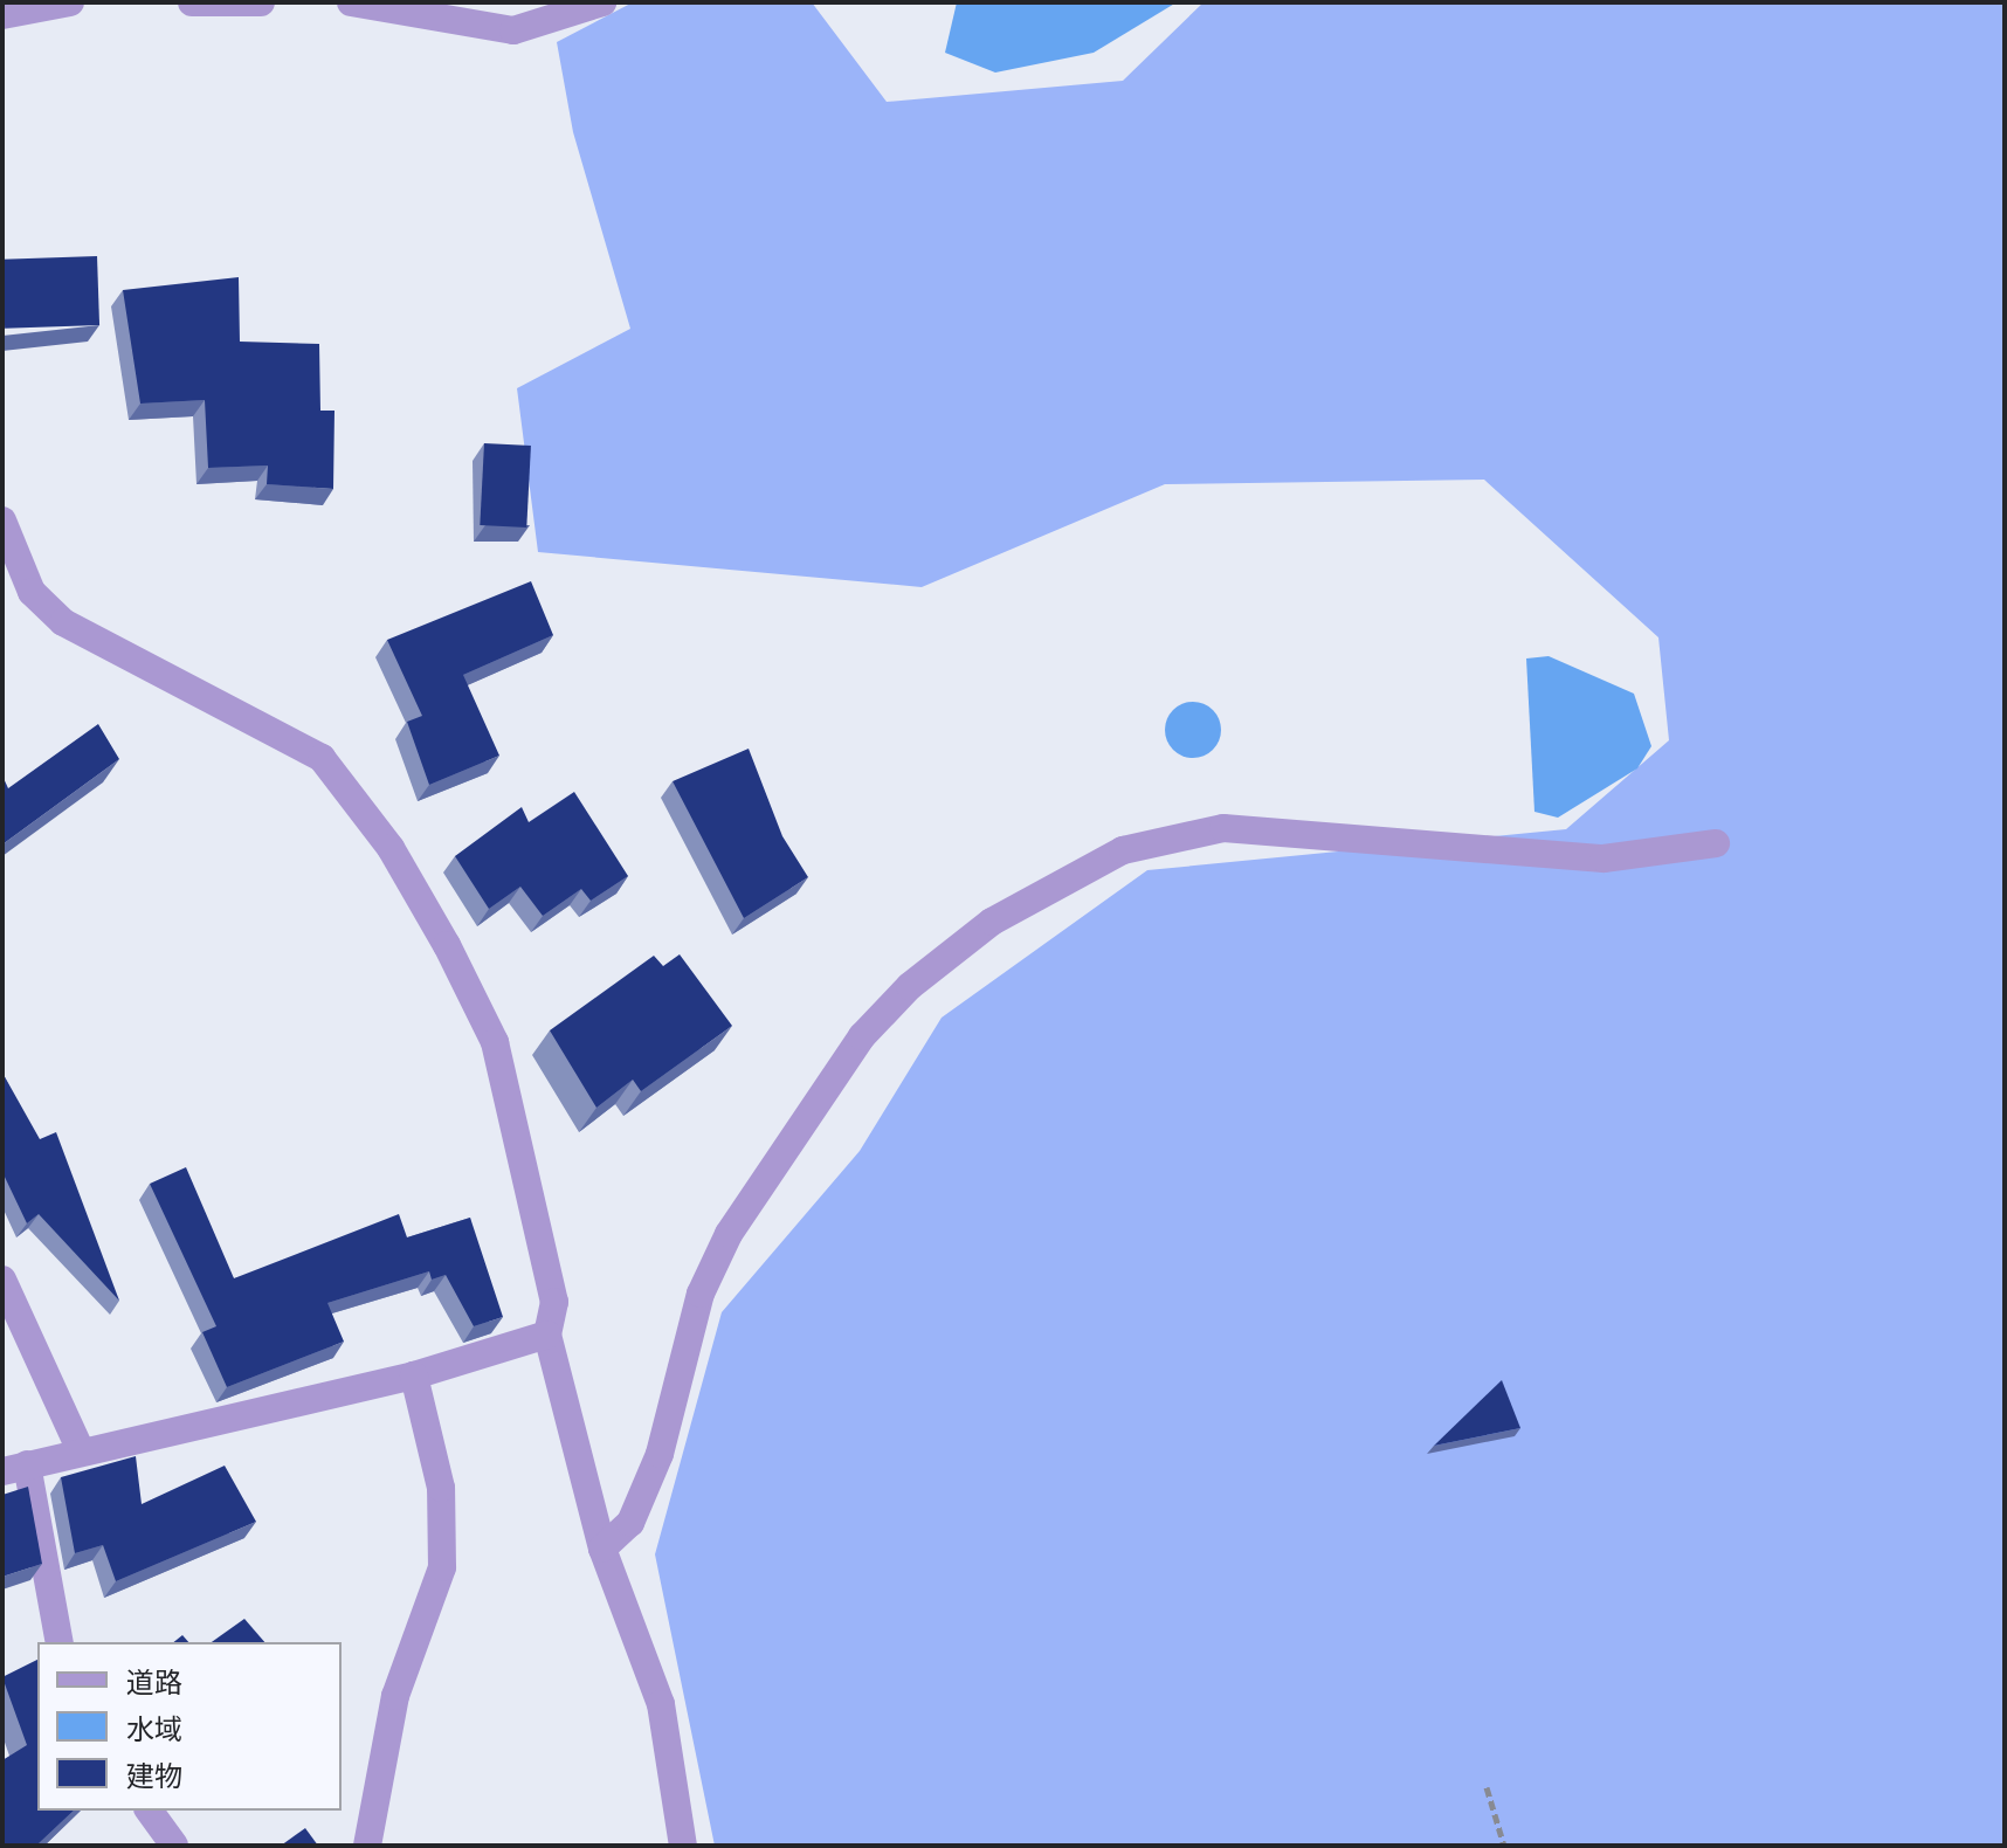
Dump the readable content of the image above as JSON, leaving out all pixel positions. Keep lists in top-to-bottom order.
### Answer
{
  "legend": ["道路", "水域", "建物"]
}
